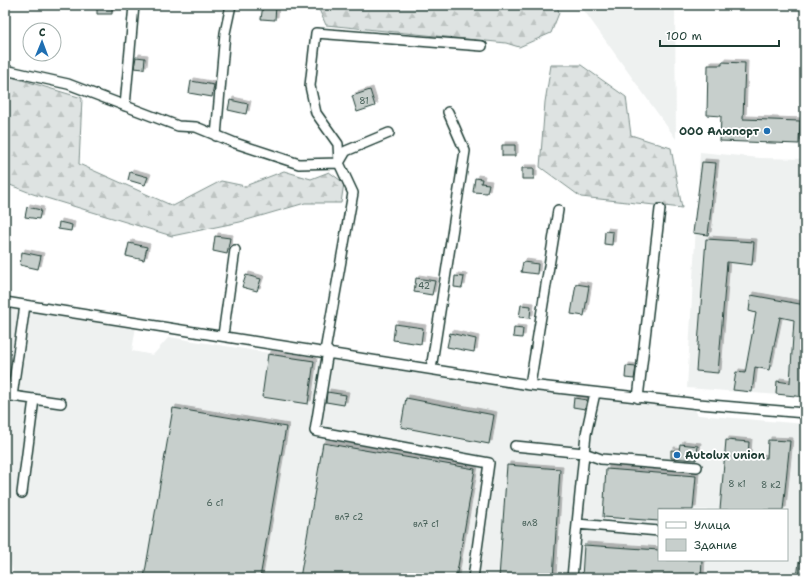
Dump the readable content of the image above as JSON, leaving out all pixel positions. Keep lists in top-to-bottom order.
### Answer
{
  "places": ["ООО Алюпорт", "Autolux union"],
  "house_numbers": [
    "81",
    "42",
    "8 к1",
    "8 к2",
    "6 с1",
    "вл7 с2",
    "вл8",
    "вл7 с1"
  ],
  "legend": ["Улица", "Здание"],
  "scale_bar": "100 m",
  "north": "top"
}
